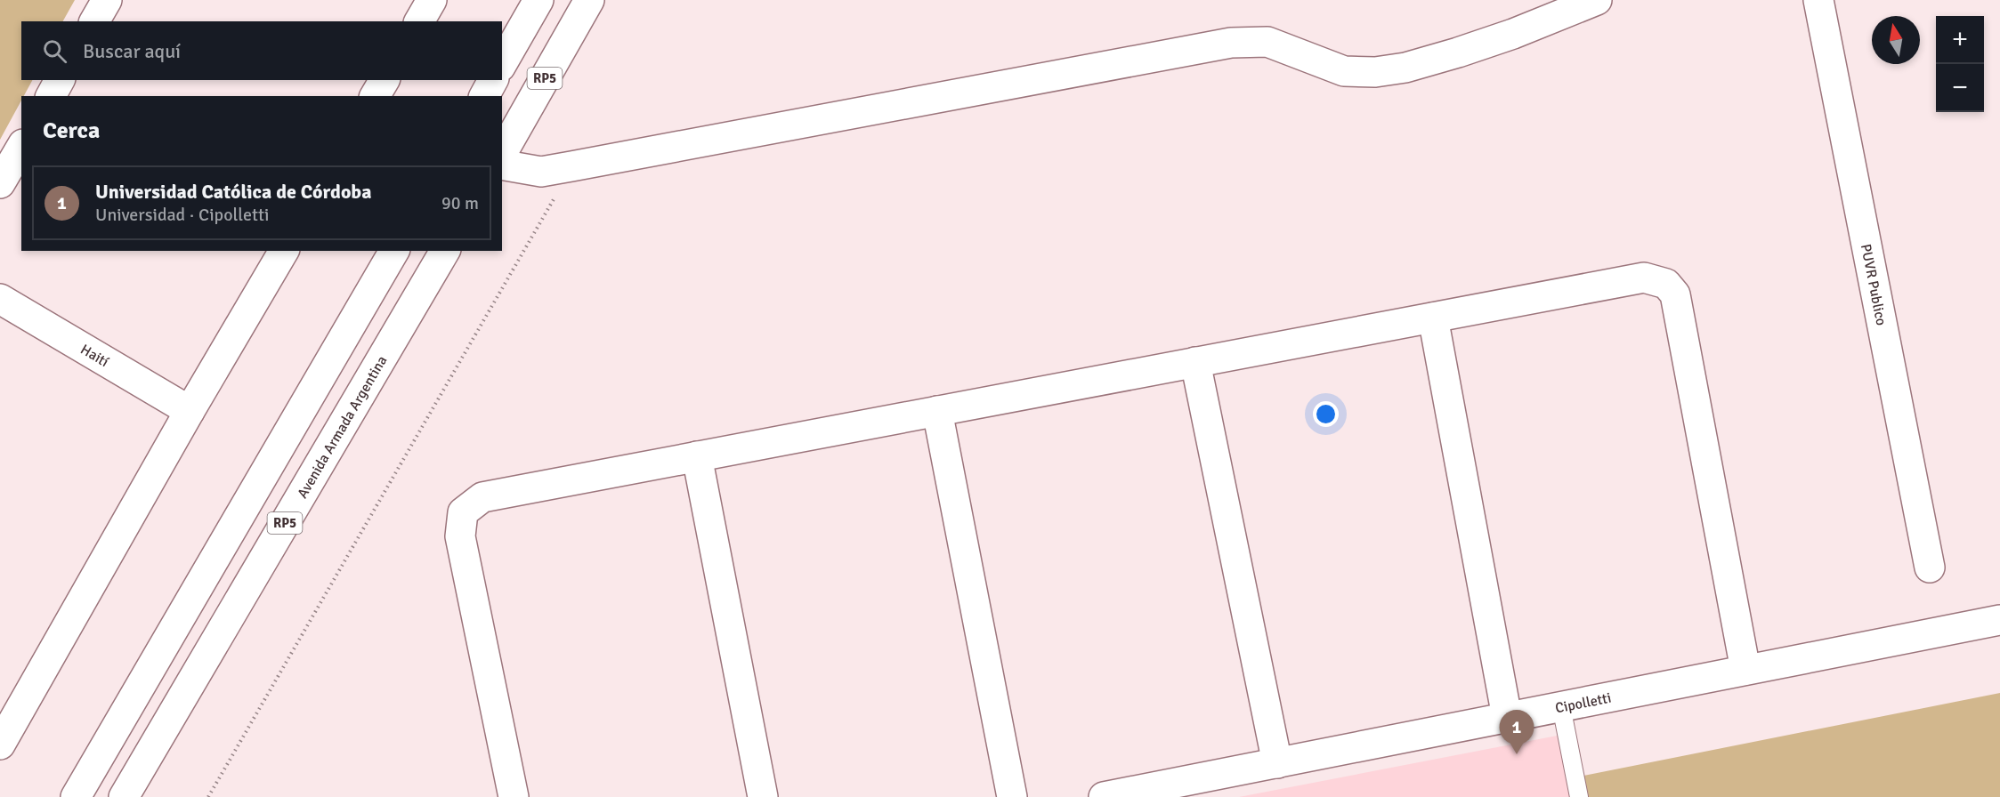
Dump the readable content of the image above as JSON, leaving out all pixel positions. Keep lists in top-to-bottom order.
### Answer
{
  "streets": {
    "street": [
      "RP5",
      "PUVR Publico",
      "Haití",
      "Avenida Armada Argentina",
      "Cipolletti"
    ]
  },
  "north": "top",
  "page": {
    "map_buttons": ["+", "−"],
    "search": "Buscar aquí",
    "heading": "Cerca",
    "list": [
      {
        "mark": "1",
        "name": "Universidad Católica de Córdoba",
        "note": "Universidad · Cipolletti",
        "value": "90 m"
      }
    ],
    "pins": "1"
  }
}
